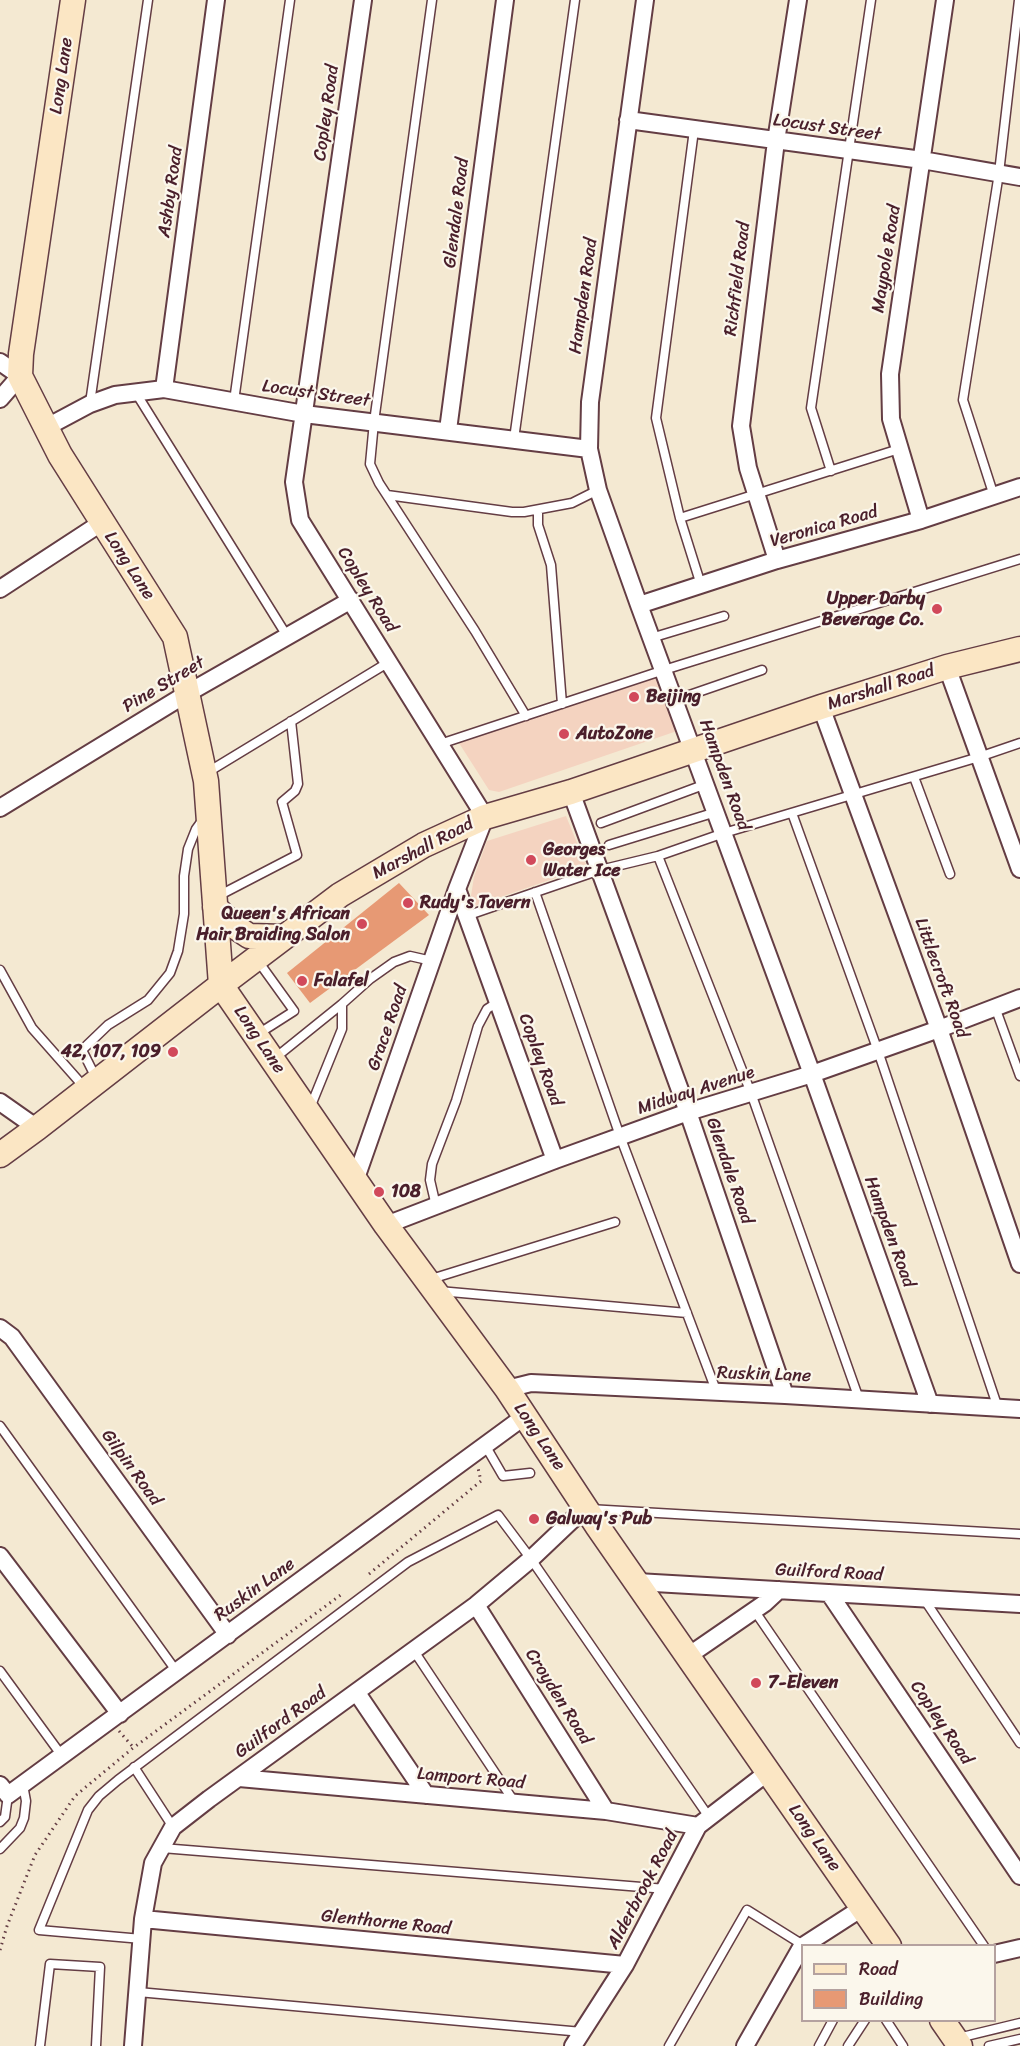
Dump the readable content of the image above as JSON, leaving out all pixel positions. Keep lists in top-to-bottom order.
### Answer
{
  "streets": {
    "street": [
      "Long Lane",
      "Copley Road",
      "Locust Street",
      "Ashby Road",
      "Glendale Road",
      "Maypole Road",
      "Richfield Road",
      "Hampden Road",
      "Veronica Road",
      "Pine Street",
      "Marshall Road",
      "Littlecroft Road",
      "Grace Road",
      "Midway Avenue",
      "Ruskin Lane",
      "Gilpin Road",
      "Guilford Road",
      "Croyden Road",
      "Lamport Road",
      "Alderbrook Road",
      "Glenthorne Road"
    ]
  },
  "crossings": [
    ["Long Lane", "Locust Street"],
    ["Long Lane", "Pine Street"],
    ["Long Lane", "Marshall Road"],
    ["Long Lane", "Grace Road"],
    ["Long Lane", "Midway Avenue"],
    ["Long Lane", "Ruskin Lane"],
    ["Long Lane", "Guilford Road"],
    ["Long Lane", "Alderbrook Road"],
    ["Copley Road", "Locust Street"],
    ["Copley Road", "Pine Street"],
    ["Copley Road", "Marshall Road"],
    ["Copley Road", "Grace Road"],
    ["Copley Road", "Midway Avenue"],
    ["Copley Road", "Guilford Road"],
    ["Locust Street", "Ashby Road"],
    ["Locust Street", "Glendale Road"],
    ["Locust Street", "Maypole Road"],
    ["Locust Street", "Richfield Road"],
    ["Locust Street", "Hampden Road"],
    ["Glendale Road", "Marshall Road"],
    ["Glendale Road", "Midway Avenue"],
    ["Glendale Road", "Ruskin Lane"],
    ["Maypole Road", "Veronica Road"],
    ["Richfield Road", "Veronica Road"],
    ["Hampden Road", "Veronica Road"],
    ["Hampden Road", "Marshall Road"],
    ["Hampden Road", "Midway Avenue"],
    ["Hampden Road", "Ruskin Lane"],
    ["Marshall Road", "Littlecroft Road"],
    ["Littlecroft Road", "Midway Avenue"],
    ["Ruskin Lane", "Gilpin Road"],
    ["Guilford Road", "Croyden Road"],
    ["Guilford Road", "Lamport Road"],
    ["Guilford Road", "Glenthorne Road"],
    ["Croyden Road", "Lamport Road"],
    ["Lamport Road", "Alderbrook Road"],
    ["Alderbrook Road", "Glenthorne Road"]
  ],
  "places": [
    "Upper Darby Beverage Co.",
    "Beijing",
    "AutoZone",
    "Georges Water Ice",
    "Rudy's Tavern",
    "Queen's African Hair Braiding Salon",
    "Falafel",
    "42, 107, 109",
    "108",
    "Galway's Pub",
    "7-Eleven"
  ],
  "legend": ["Road", "Building"]
}
